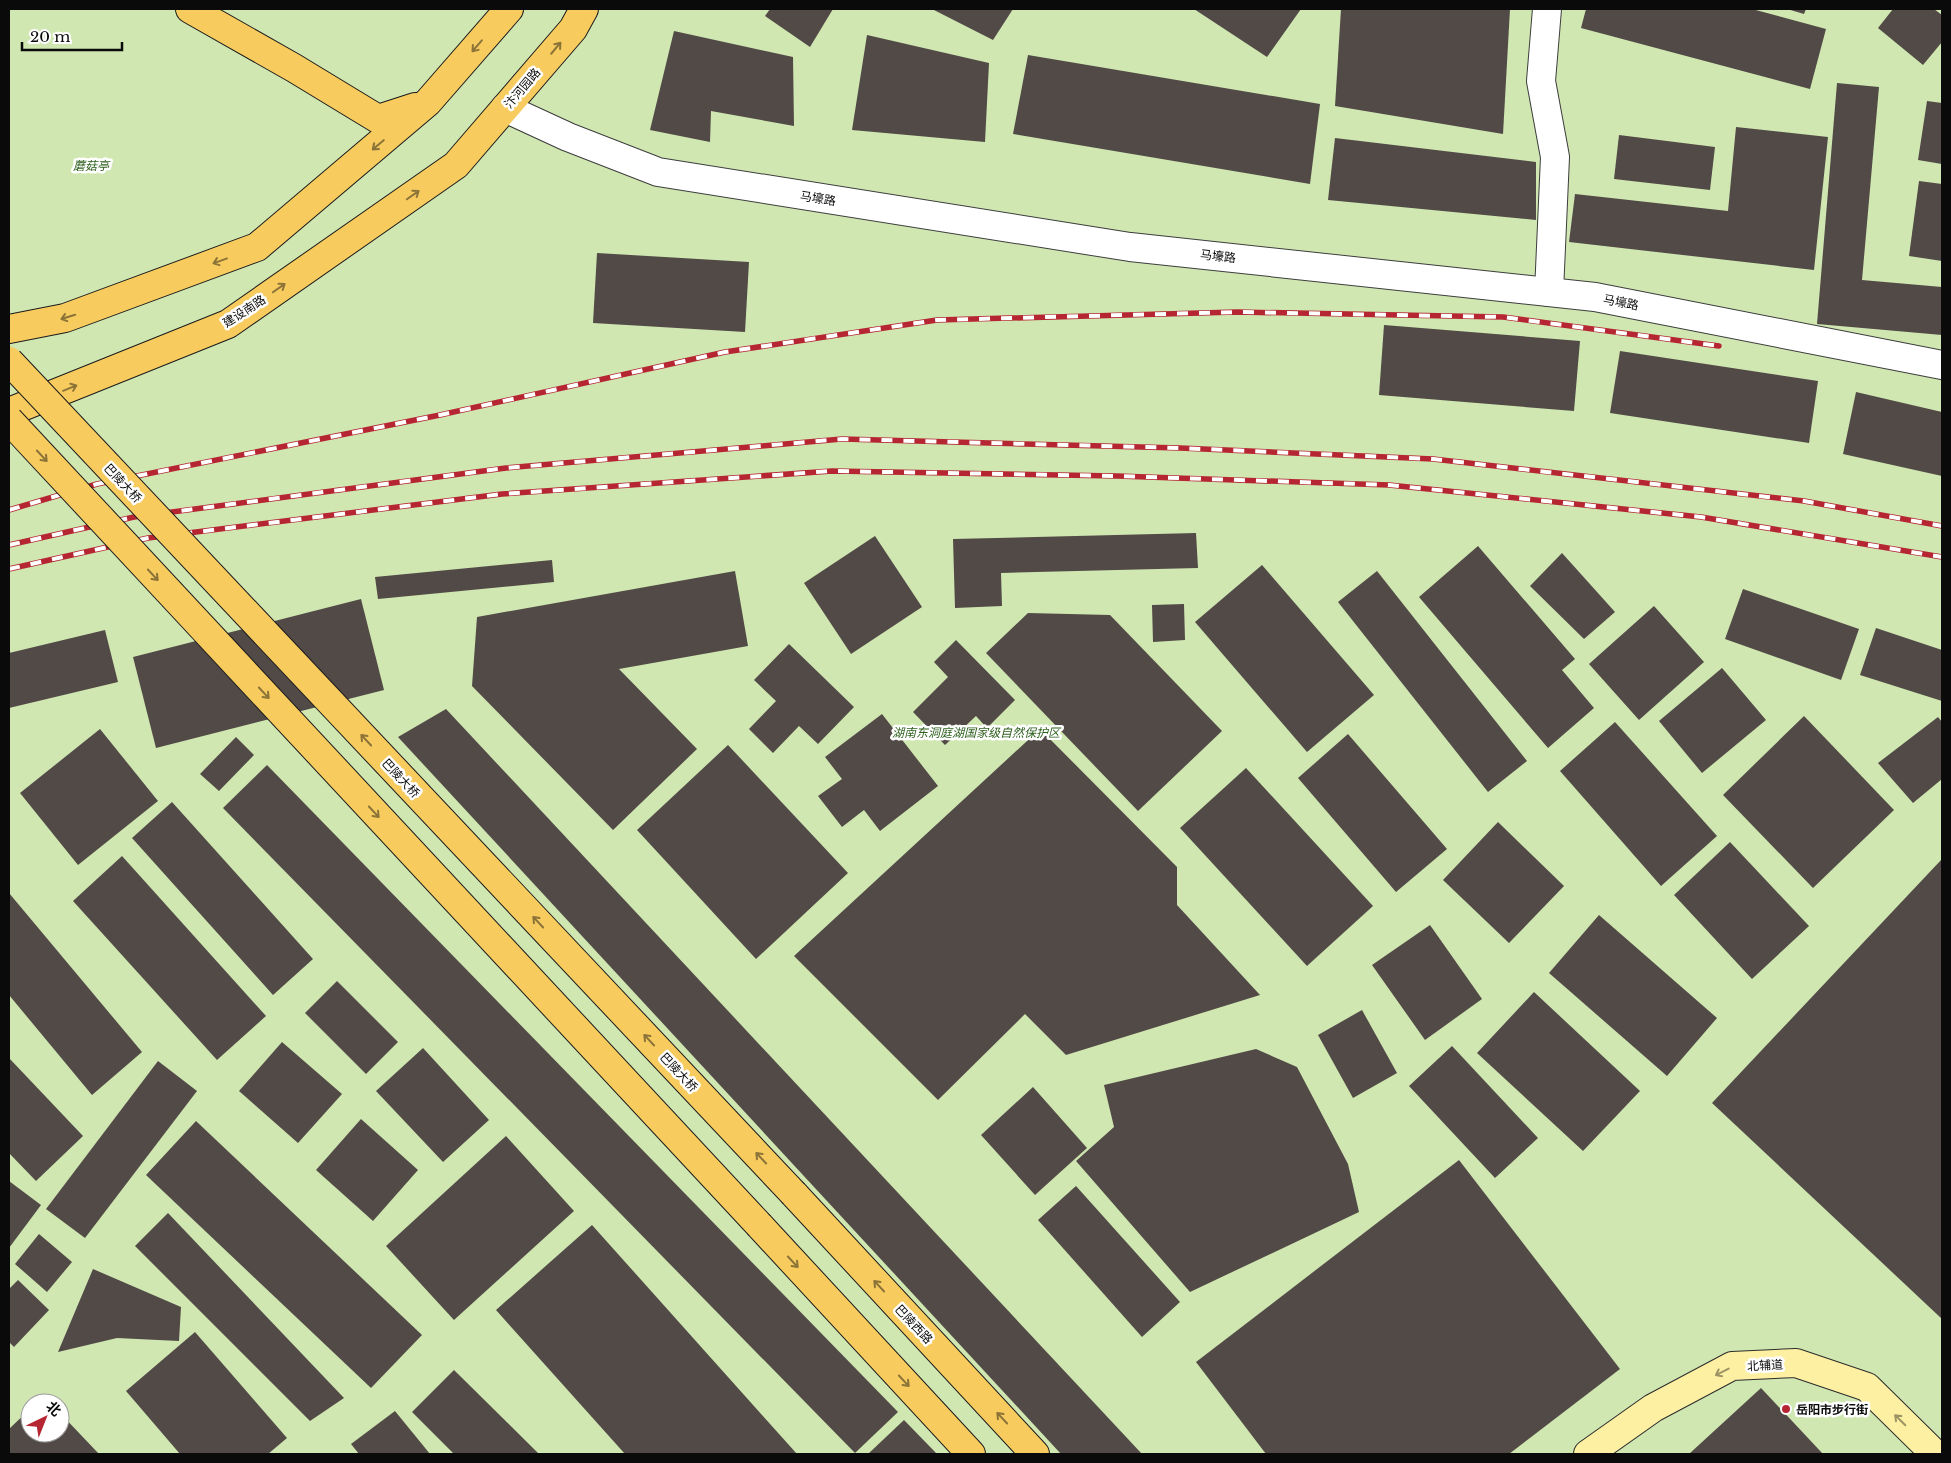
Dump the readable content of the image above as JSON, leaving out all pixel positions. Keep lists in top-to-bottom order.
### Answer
{
  "streets": {
    "main road": [
      "汴河园路",
      "建设南路",
      "巴陵大桥",
      "巴陵西路",
      "北辅道"
    ],
    "street": ["马壕路"]
  },
  "crossings": [
    ["汴河园路", "马壕路"],
    ["汴河园路", "建设南路"],
    ["巴陵大桥", "巴陵西路"]
  ],
  "one_way": ["北辅道"],
  "parks": ["蘑菇亭", "湖南东洞庭湖国家级自然保护区"],
  "places": ["岳阳市步行街"],
  "scale_bar": "20 m",
  "north": "top right"
}
